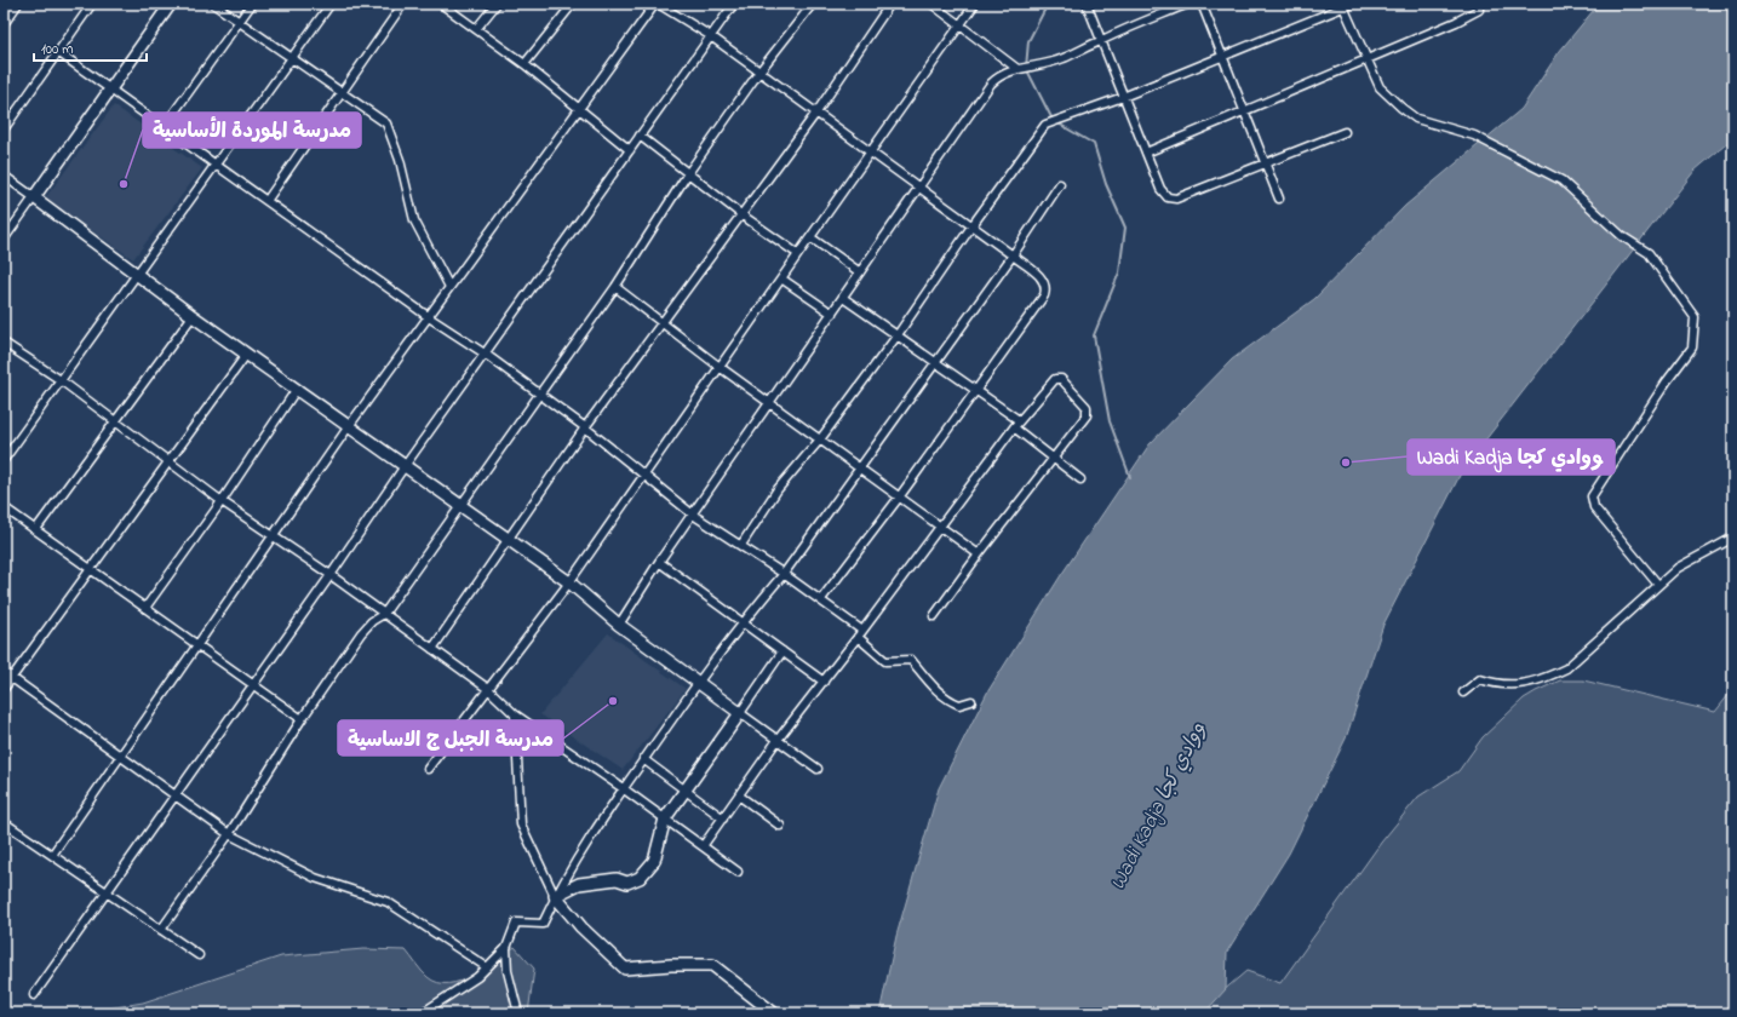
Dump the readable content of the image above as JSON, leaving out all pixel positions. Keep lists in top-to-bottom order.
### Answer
{
  "water": ["Wadi Kadja ووادي كجا"],
  "places": ["مدرسة الموردة الأساسية", "Wadi Kadja ووادي كجا", "مدرسة الجبل ج الاساسية"],
  "scale_bar": "100 m"
}
